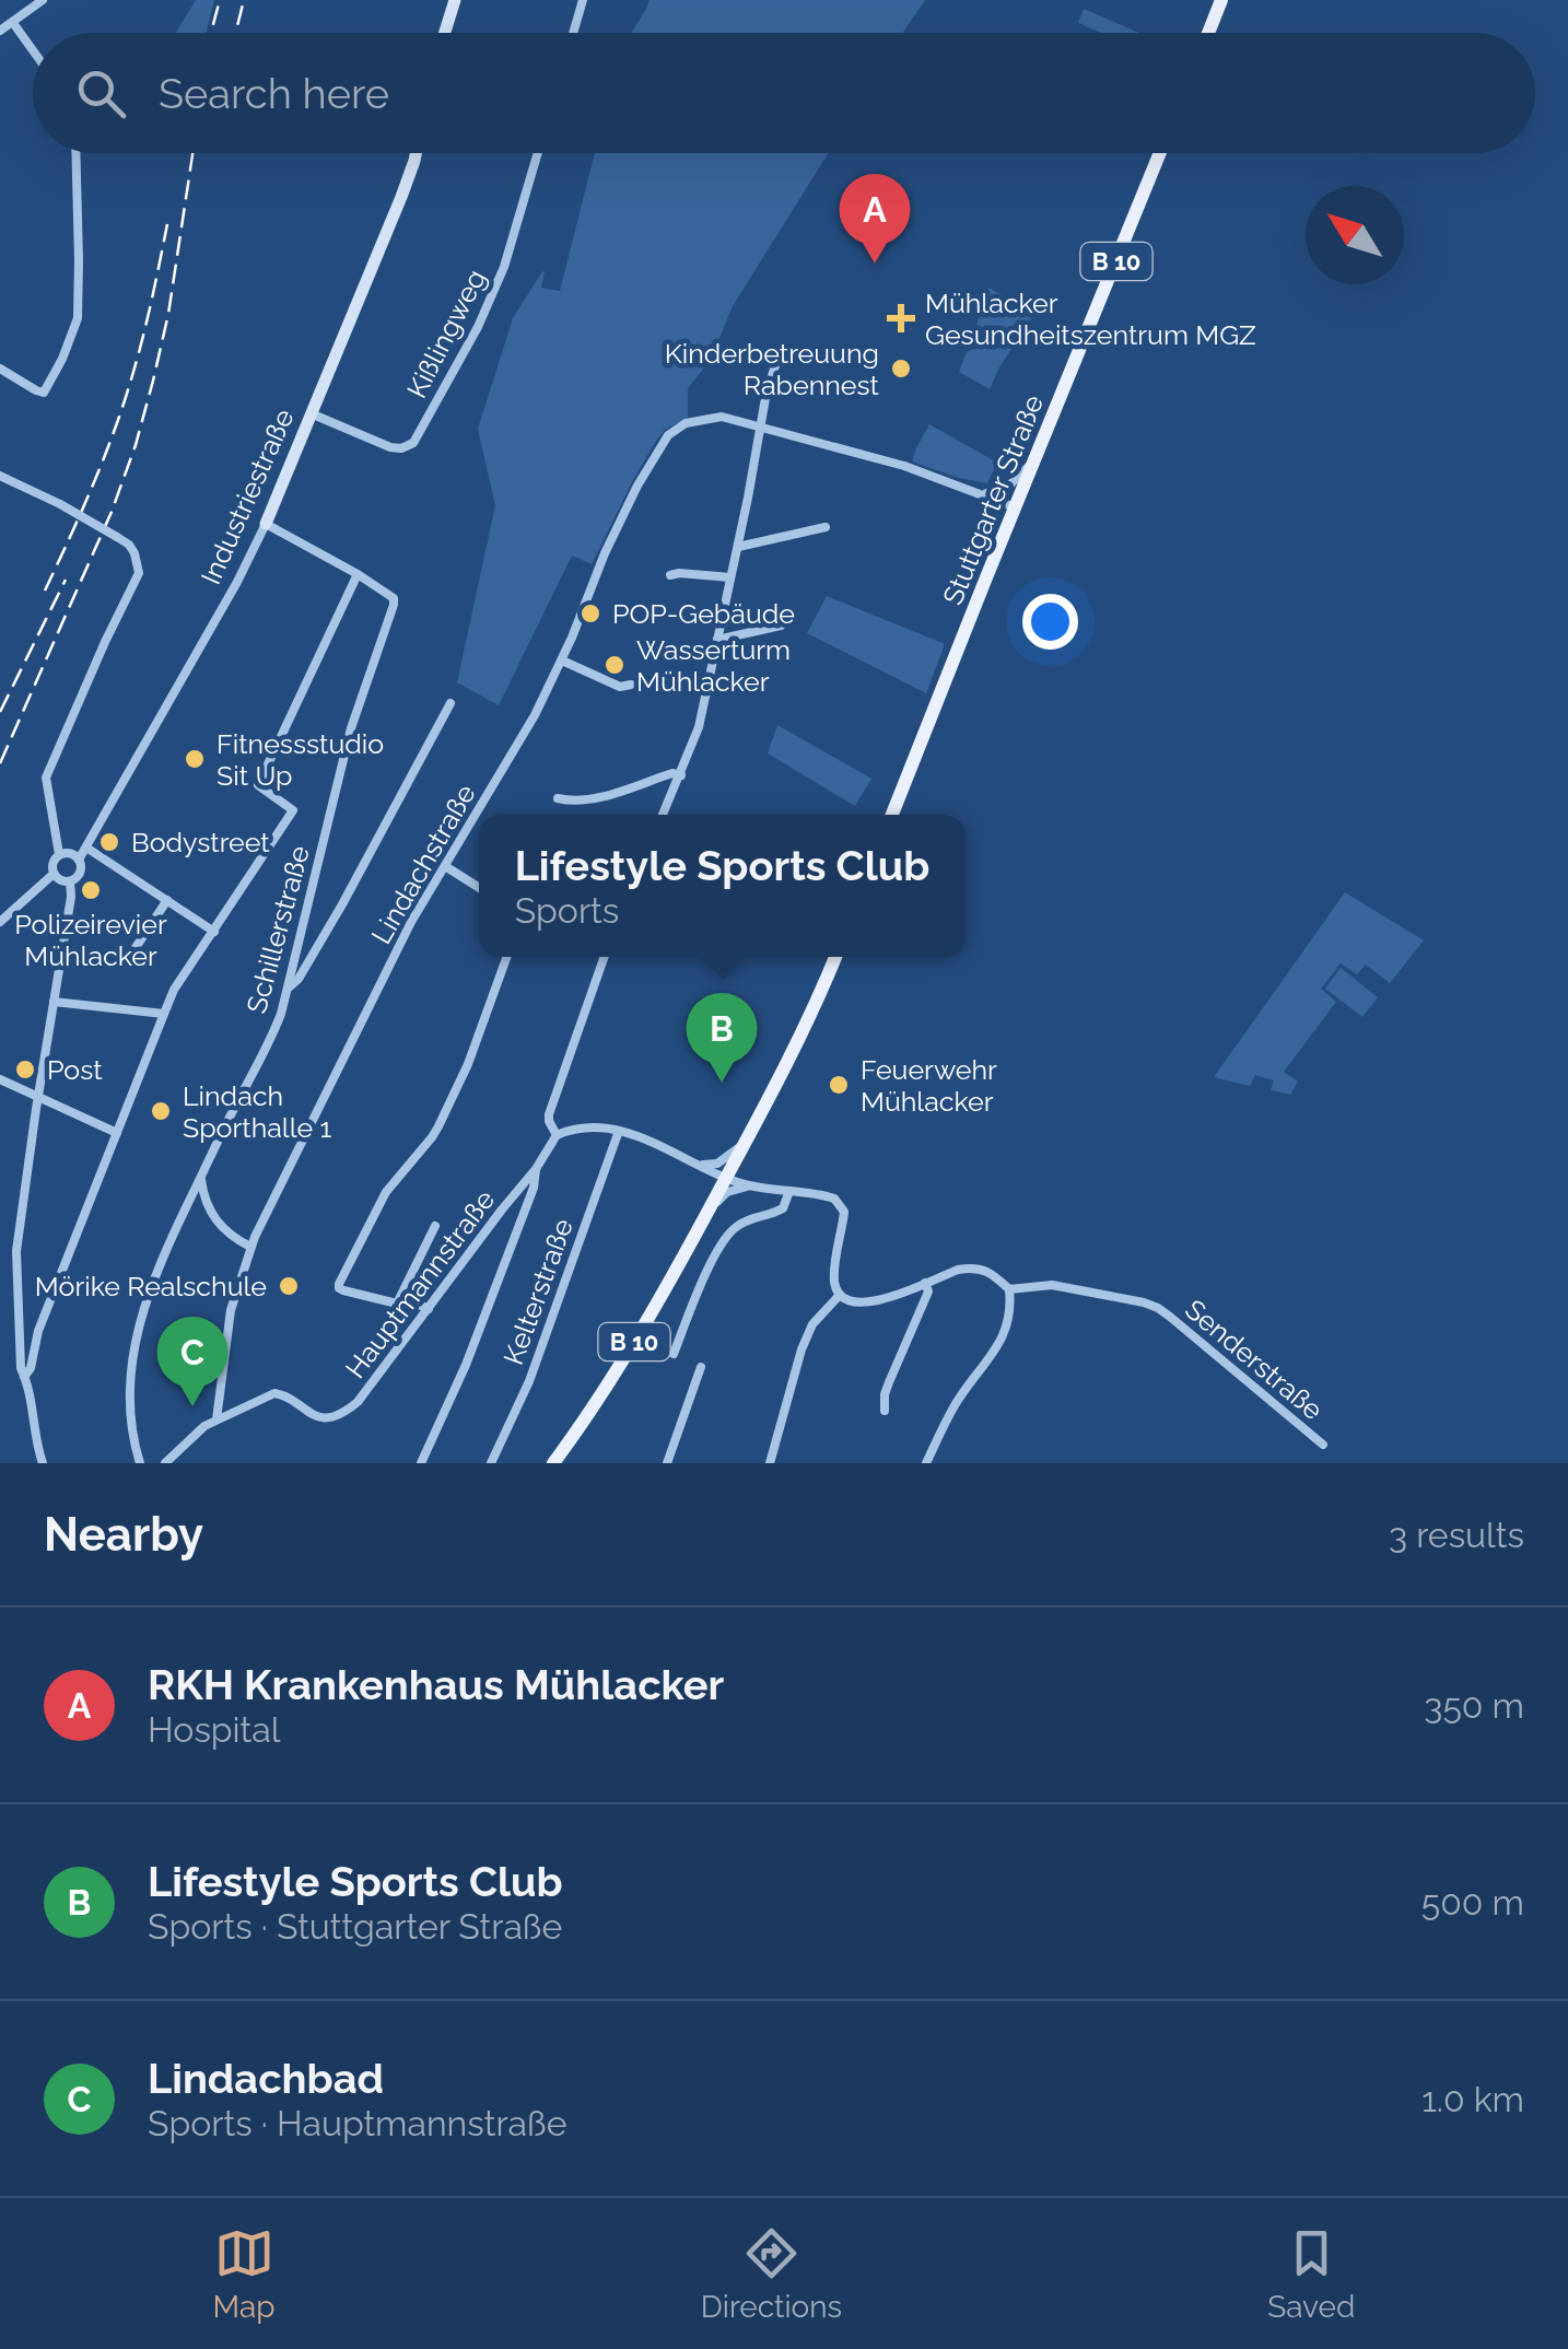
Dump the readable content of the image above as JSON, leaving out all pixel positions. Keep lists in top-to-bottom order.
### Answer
{
  "streets": {
    "main road": ["B 10", "Stuttgarter Straße"],
    "street": [
      "Kißlingweg",
      "Industriestraße",
      "Lindachstraße",
      "Schillerstraße",
      "Hauptmannstraße",
      "Kelterstraße",
      "Senderstraße"
    ]
  },
  "crossings": [
    ["Kißlingweg", "Industriestraße"],
    ["Industriestraße", "Schillerstraße"],
    ["Stuttgarter Straße", "Lindachstraße"],
    ["Lindachstraße", "Hauptmannstraße"]
  ],
  "places": {
    "health": ["Mühlacker Gesundheitszentrum MGZ"],
    "other": [
      "Kinderbetreuung Rabennest",
      "POP-Gebäude",
      "Wasserturm Mühlacker",
      "Fitnessstudio Sit Up",
      "Bodystreet",
      "Polizeirevier Mühlacker",
      "Post",
      "Feuerwehr Mühlacker",
      "Lindach Sporthalle 1",
      "Mörike Realschule"
    ]
  },
  "north": "top left",
  "page": {
    "search": "Search here",
    "pins": ["A", "B", "C"],
    "popup": ["Lifestyle Sports Club", "Sports"],
    "heading": ["Nearby", "3 results"],
    "list": [
      {
        "mark": "A",
        "name": "RKH Krankenhaus Mühlacker",
        "note": "Hospital",
        "value": "350 m"
      },
      {
        "mark": "B",
        "name": "Lifestyle Sports Club",
        "note": "Sports · Stuttgarter Straße",
        "value": "500 m"
      },
      {
        "mark": "C",
        "name": "Lindachbad",
        "note": "Sports · Hauptmannstraße",
        "value": "1.0 km"
      }
    ],
    "nav": ["Map", "Directions", "Saved"]
  }
}
